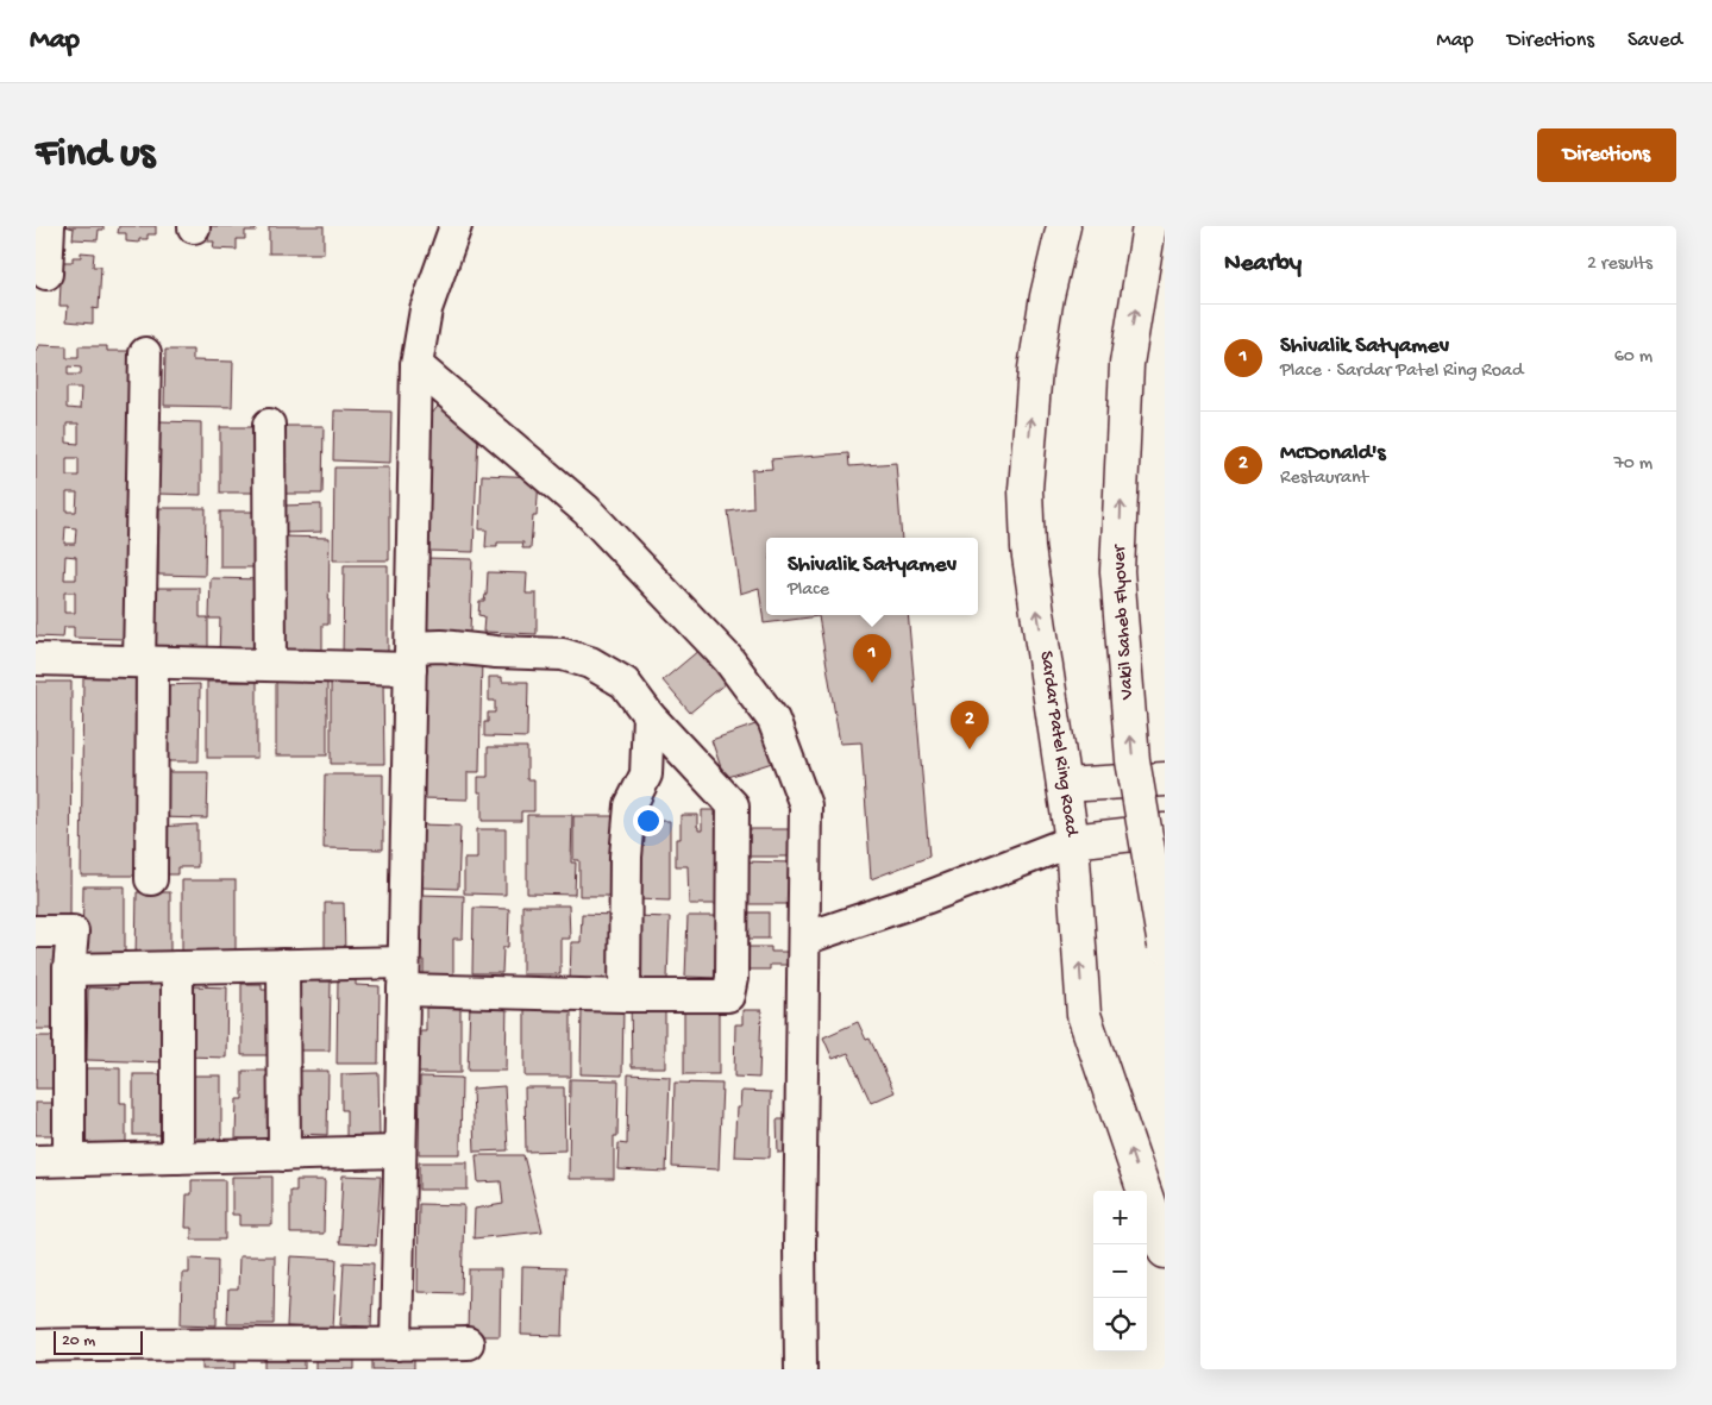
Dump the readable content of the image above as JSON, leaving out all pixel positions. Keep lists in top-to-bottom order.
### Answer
{
  "streets": {
    "main road": ["Vakil Saheb Flyover", "Sardar Patel Ring Road"]
  },
  "one_way": ["Vakil Saheb Flyover", "Sardar Patel Ring Road"],
  "scale_bar": "20 m",
  "page": {
    "header": "Map",
    "nav": ["Map", "Directions", "Saved"],
    "buttons": "Directions",
    "title": "Find us",
    "heading": ["Nearby", "2 results"],
    "list": [
      {
        "mark": "1",
        "name": "Shivalik Satyamev",
        "note": "Place · Sardar Patel Ring Road",
        "value": "60 m"
      },
      {
        "mark": "2",
        "name": "McDonald's",
        "note": "Restaurant",
        "value": "70 m"
      }
    ],
    "popup": ["Shivalik Satyamev", "Place"],
    "pins": ["1", "2"],
    "map_buttons": ["+", "−"],
    "scale": "20 m"
  }
}
